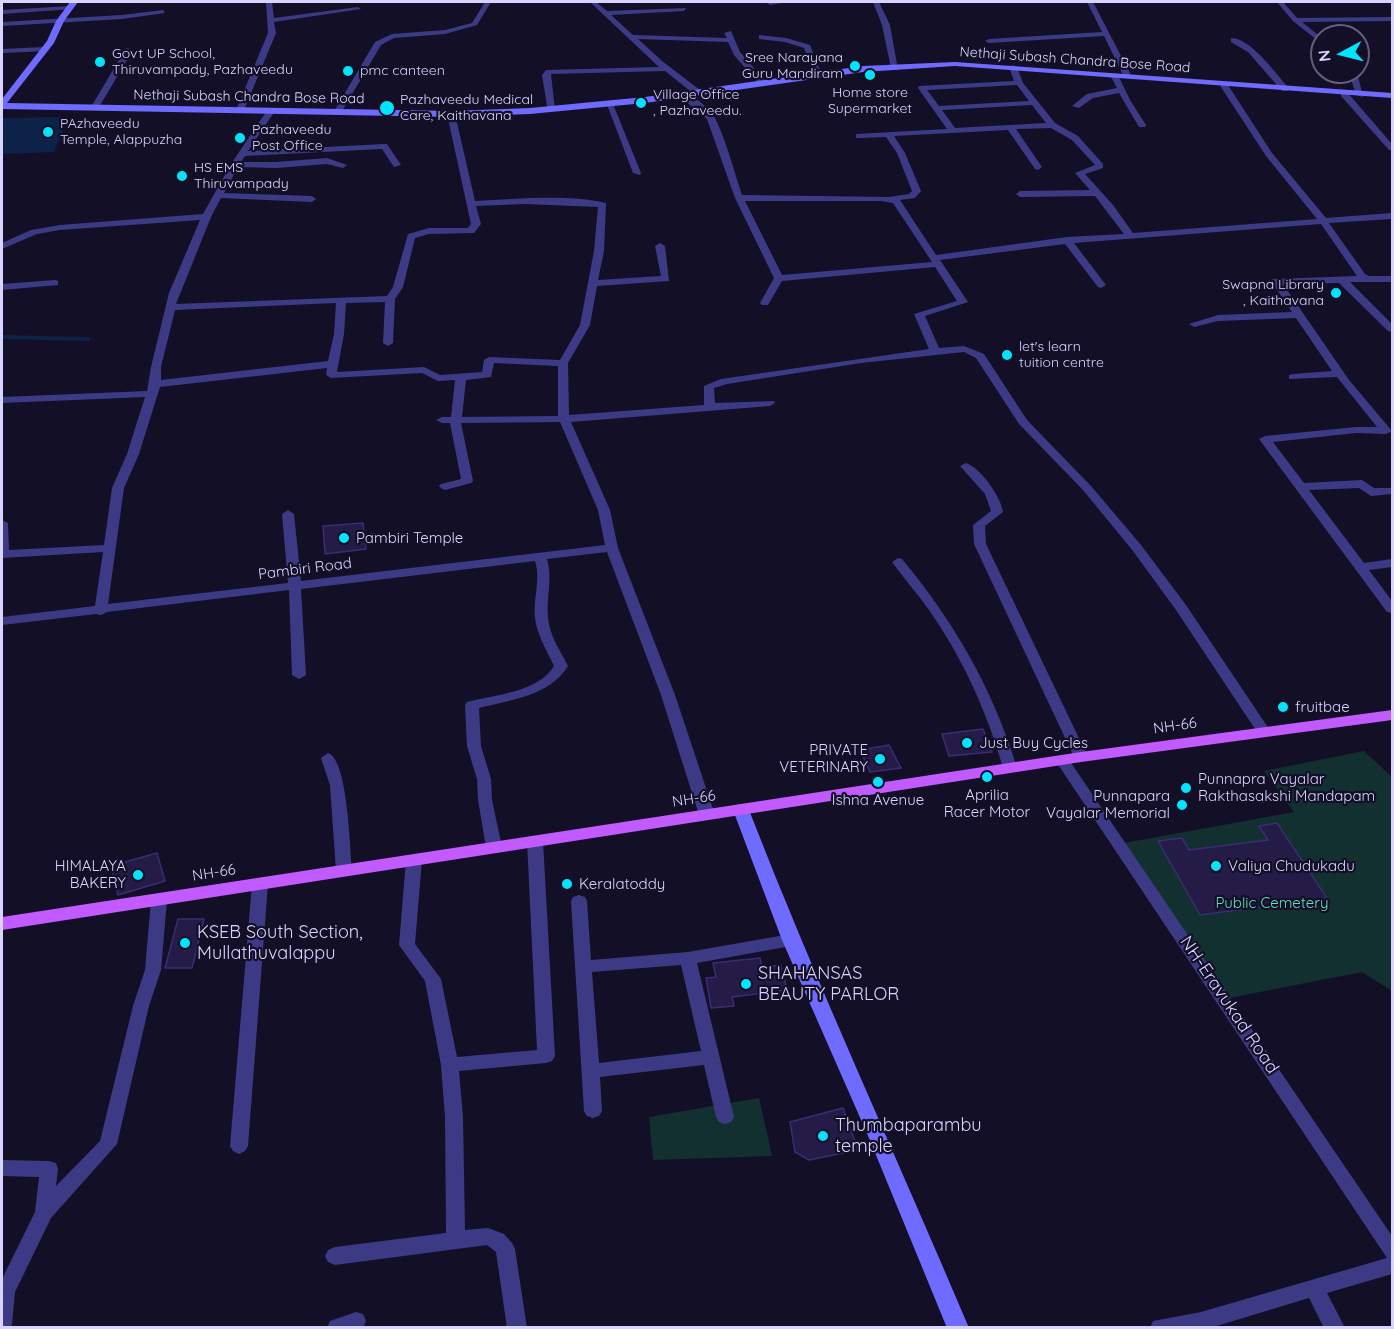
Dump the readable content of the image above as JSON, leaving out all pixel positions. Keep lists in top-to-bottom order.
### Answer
{
  "streets": {
    "main road": ["Nethaji Subash Chandra Bose Road", "NH-66"],
    "street": ["Pambiri Road", "NH-Eravukad Road"]
  },
  "crossings": [
    ["NH-66", "NH-Eravukad Road"]
  ],
  "parks": ["Public Cemetery"],
  "places": [
    "Govt UP School, Thiruvampady, Pazhaveedu",
    "Sree Narayana Guru Mandiram",
    "pmc canteen",
    "Home store Supermarket",
    "Village Office , Pazhaveedu.",
    "Pazhaveedu Medical Care, Kaithavana",
    "PAzhaveedu Temple, Alappuzha",
    "Pazhaveedu Post Office",
    "HS EMS Thiruvampady",
    "Swapna Library , Kaithavana",
    "let's learn tuition centre",
    "Pambiri Temple",
    "fruitbae",
    "Just Buy Cycles",
    "PRIVATE VETERINARY",
    "Aprilia Racer Motor",
    "Ishna Avenue",
    "Punnapra Vayalar Rakthasakshi Mandapam",
    "Punnapara Vayalar Memorial",
    "Valiya Chudukadu",
    "HIMALAYA BAKERY",
    "Keralatoddy",
    "KSEB South Section, Mullathuvalappu",
    "SHAHANSAS BEAUTY PARLOR",
    "Thumbaparambu temple"
  ],
  "north": "left"
}
